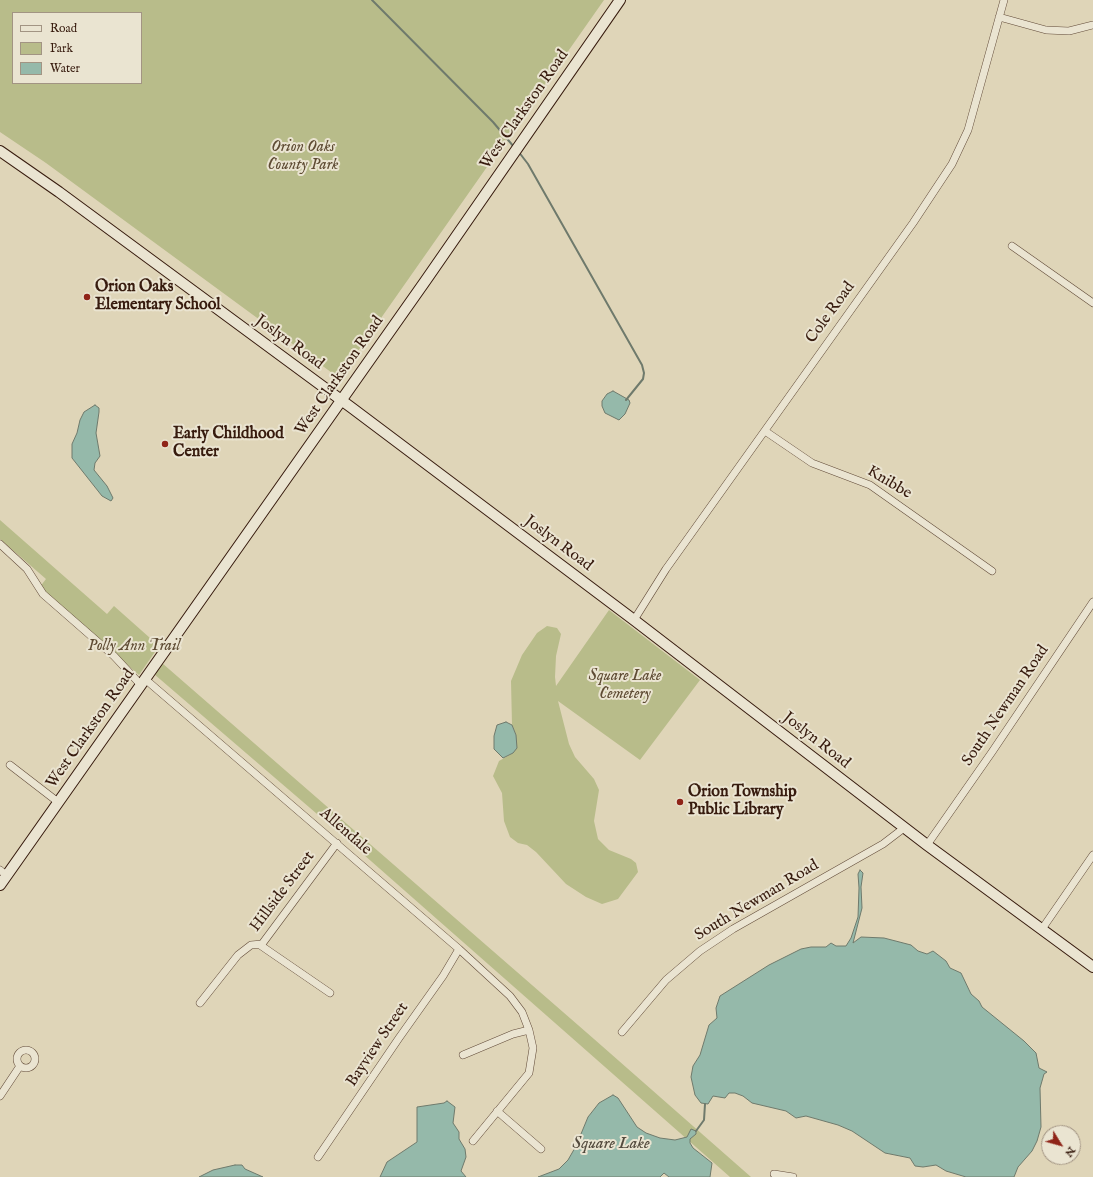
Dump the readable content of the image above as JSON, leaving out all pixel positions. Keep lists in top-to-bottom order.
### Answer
{
  "streets": {
    "street": [
      "West Clarkston Road",
      "Cole Road",
      "Joslyn Road",
      "Knibbe",
      "South Newman Road",
      "Allendale",
      "Hillside Street",
      "Bayview Street"
    ]
  },
  "crossings": [
    ["West Clarkston Road", "Joslyn Road"],
    ["West Clarkston Road", "Allendale"],
    ["Cole Road", "Joslyn Road"],
    ["Cole Road", "Knibbe"],
    ["Joslyn Road", "South Newman Road"],
    ["Allendale", "Hillside Street"],
    ["Allendale", "Bayview Street"]
  ],
  "water": ["Square Lake"],
  "parks": ["Orion Oaks County Park", "Polly Ann Trail", "Square Lake Cemetery"],
  "places": ["Orion Oaks Elementary School", "Early Childhood Center", "Orion Township Public Library"],
  "legend": ["Road", "Park", "Water"],
  "north": "bottom right"
}
